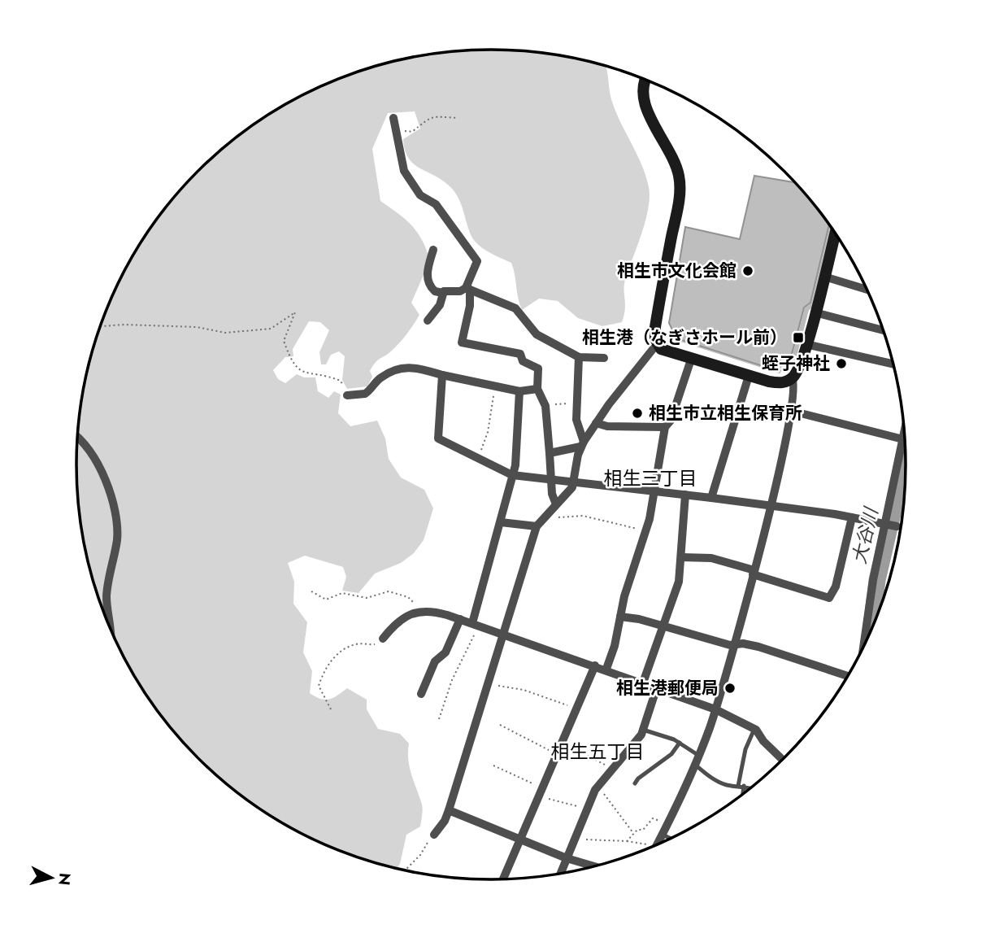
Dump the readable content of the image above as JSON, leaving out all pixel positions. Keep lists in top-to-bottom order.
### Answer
{
  "districts": ["相生三丁目", "相生五丁目"],
  "water": ["大谷川"],
  "places": {
    "other": [
      "相生市文化会館",
      "蛭子神社",
      "相生市立相生保育所",
      "相生港郵便局"
    ],
    "transit": ["相生港（なぎさホール前）"]
  },
  "north": "right"
}
